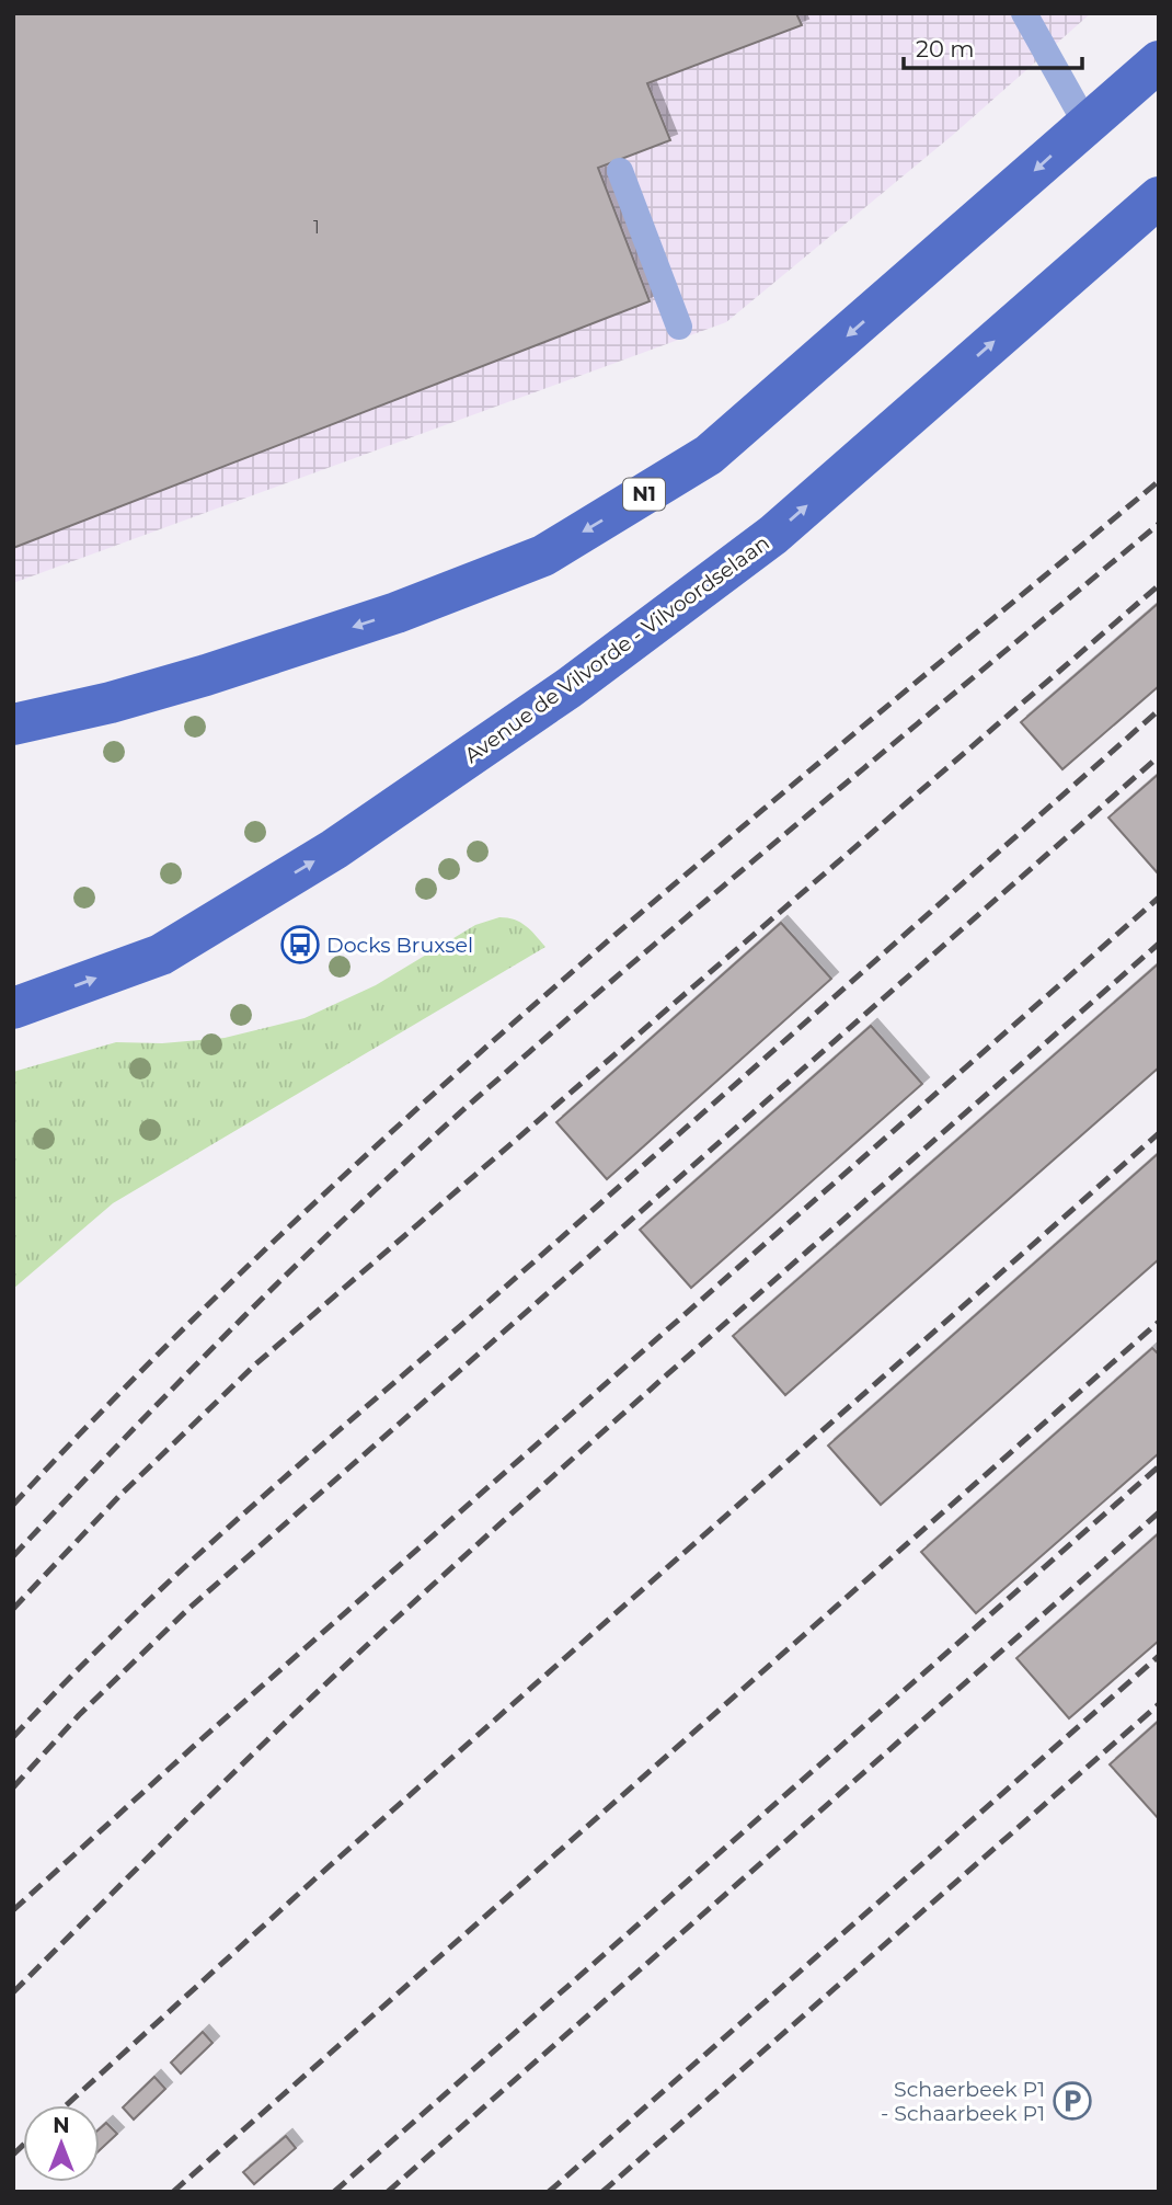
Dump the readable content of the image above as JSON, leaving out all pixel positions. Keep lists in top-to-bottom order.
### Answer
{
  "streets": {
    "main road": ["N1", "Avenue de Vilvorde - Vilvoordselaan"]
  },
  "places": {
    "bus stop": ["Docks Bruxsel"],
    "parking": ["Schaerbeek P1 - Schaarbeek P1"]
  },
  "house_numbers": ["1"],
  "scale_bar": "20 m",
  "north": "top"
}
